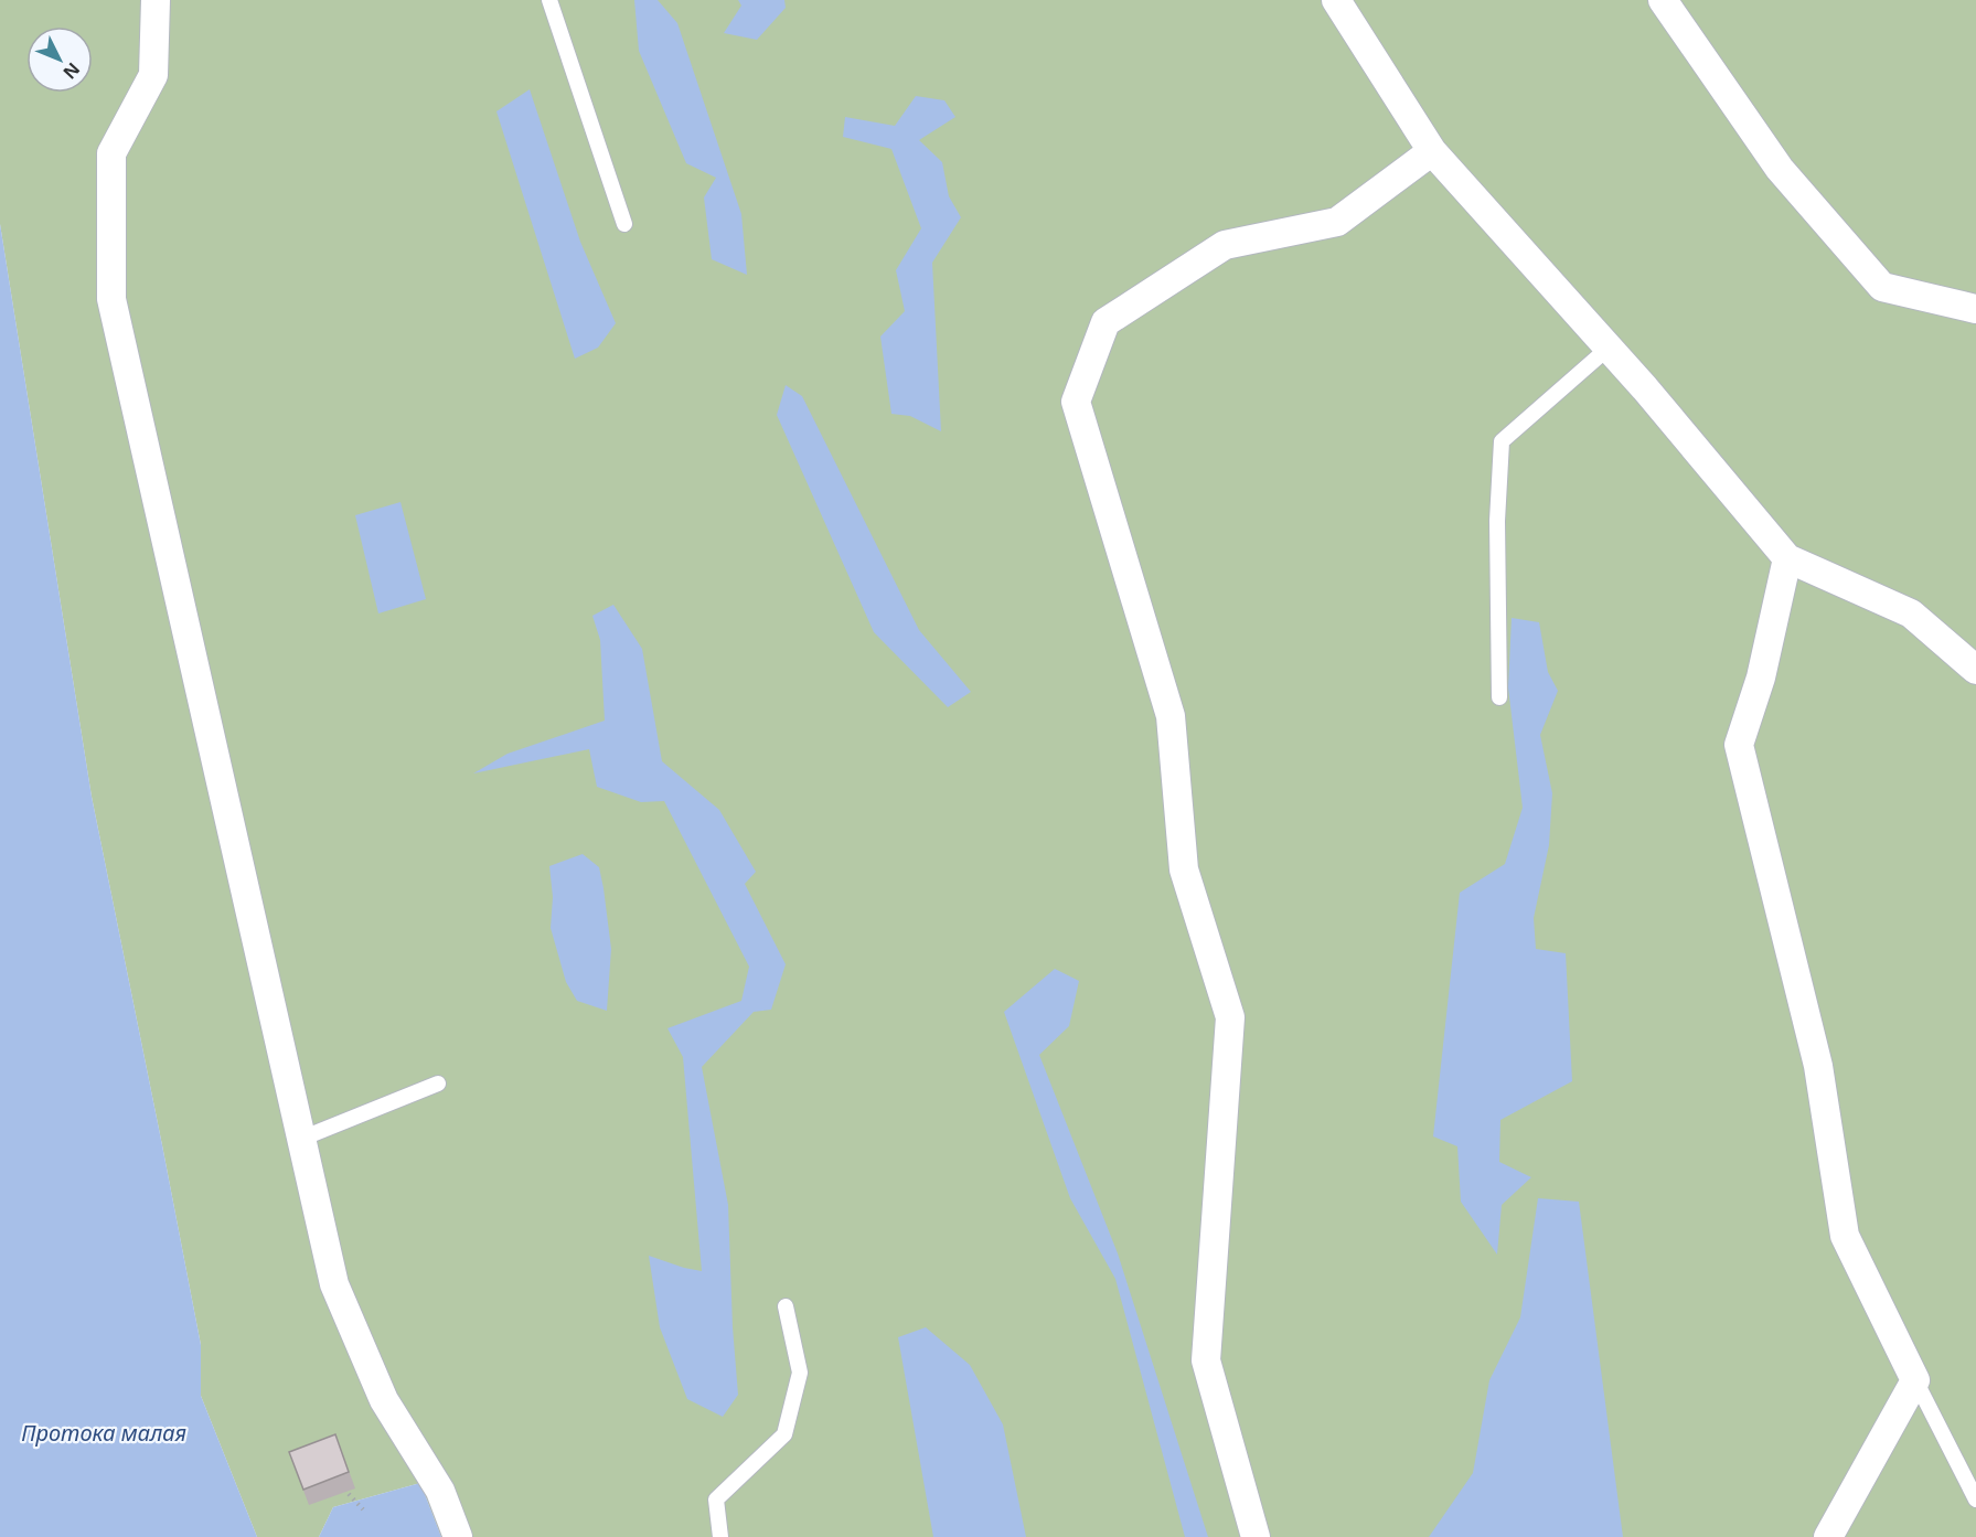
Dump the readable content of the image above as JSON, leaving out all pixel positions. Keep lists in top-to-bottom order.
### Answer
{
  "water": ["Протока малая"],
  "north": "bottom right"
}
